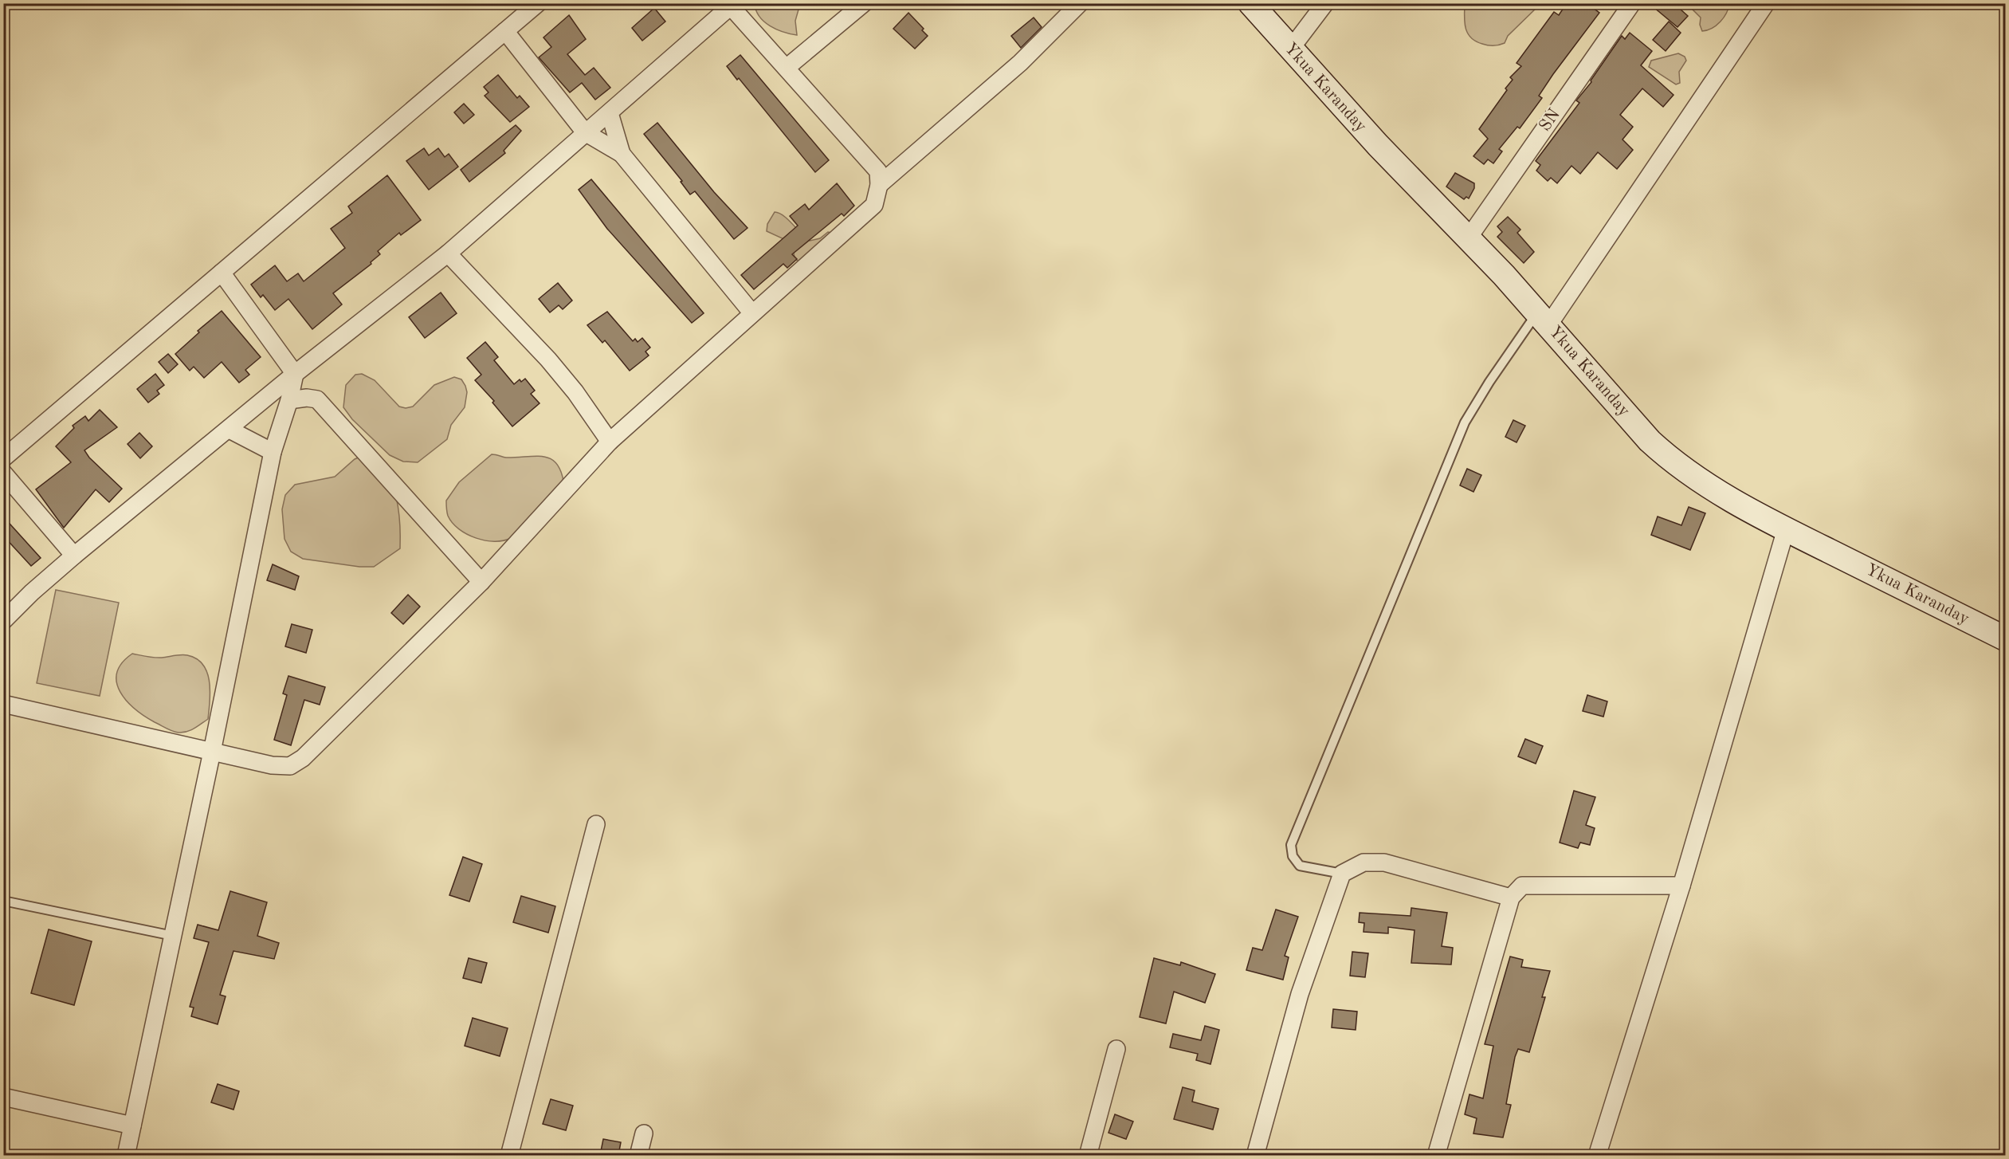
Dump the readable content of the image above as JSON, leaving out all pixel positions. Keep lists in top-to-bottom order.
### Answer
{
  "streets": {
    "street": ["Ykua Karanday", "SN"]
  },
  "crossings": [
    ["Ykua Karanday", "SN"]
  ]
}
